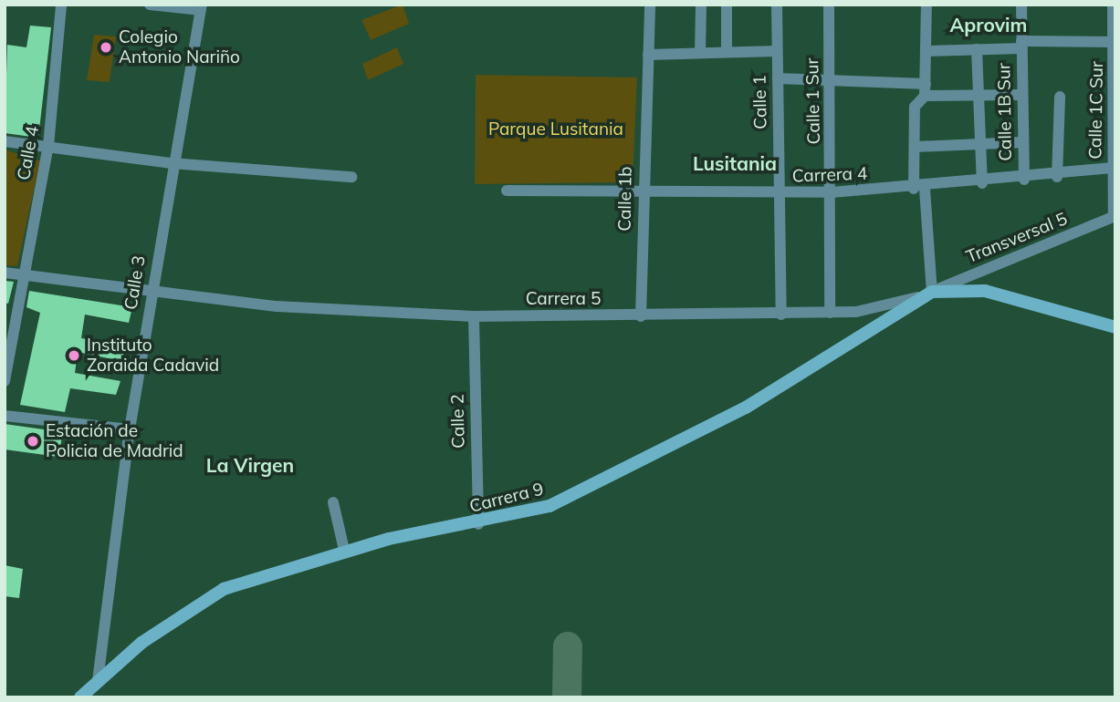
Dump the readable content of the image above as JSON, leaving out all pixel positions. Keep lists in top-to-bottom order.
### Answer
{
  "streets": {
    "street": [
      "Calle 1 Sur",
      "Calle 1",
      "Calle 1C Sur",
      "Calle 1B Sur",
      "Calle 4",
      "Carrera 4",
      "Calle 1b",
      "Transversal 5",
      "Calle 3",
      "Carrera 5",
      "Calle 2",
      "Carrera 9"
    ]
  },
  "crossings": [
    ["Calle 1 Sur", "Carrera 4"],
    ["Calle 1 Sur", "Carrera 5"],
    ["Calle 1", "Carrera 4"],
    ["Calle 1", "Carrera 5"],
    ["Calle 1C Sur", "Carrera 4"],
    ["Calle 1C Sur", "Transversal 5"],
    ["Calle 1B Sur", "Carrera 4"],
    ["Calle 4", "Carrera 5"],
    ["Carrera 4", "Calle 1b"],
    ["Calle 1b", "Carrera 5"],
    ["Transversal 5", "Carrera 5"],
    ["Transversal 5", "Carrera 9"],
    ["Calle 3", "Carrera 5"],
    ["Calle 3", "Carrera 9"],
    ["Carrera 5", "Calle 2"],
    ["Carrera 5", "Carrera 9"],
    ["Calle 2", "Carrera 9"]
  ],
  "districts": ["Aprovim", "Lusitania", "La Virgen"],
  "parks": ["Parque Lusitania"],
  "places": ["Colegio Antonio Nariño", "Instituto Zoraida Cadavid", "Estación de Policia de Madrid"]
}
